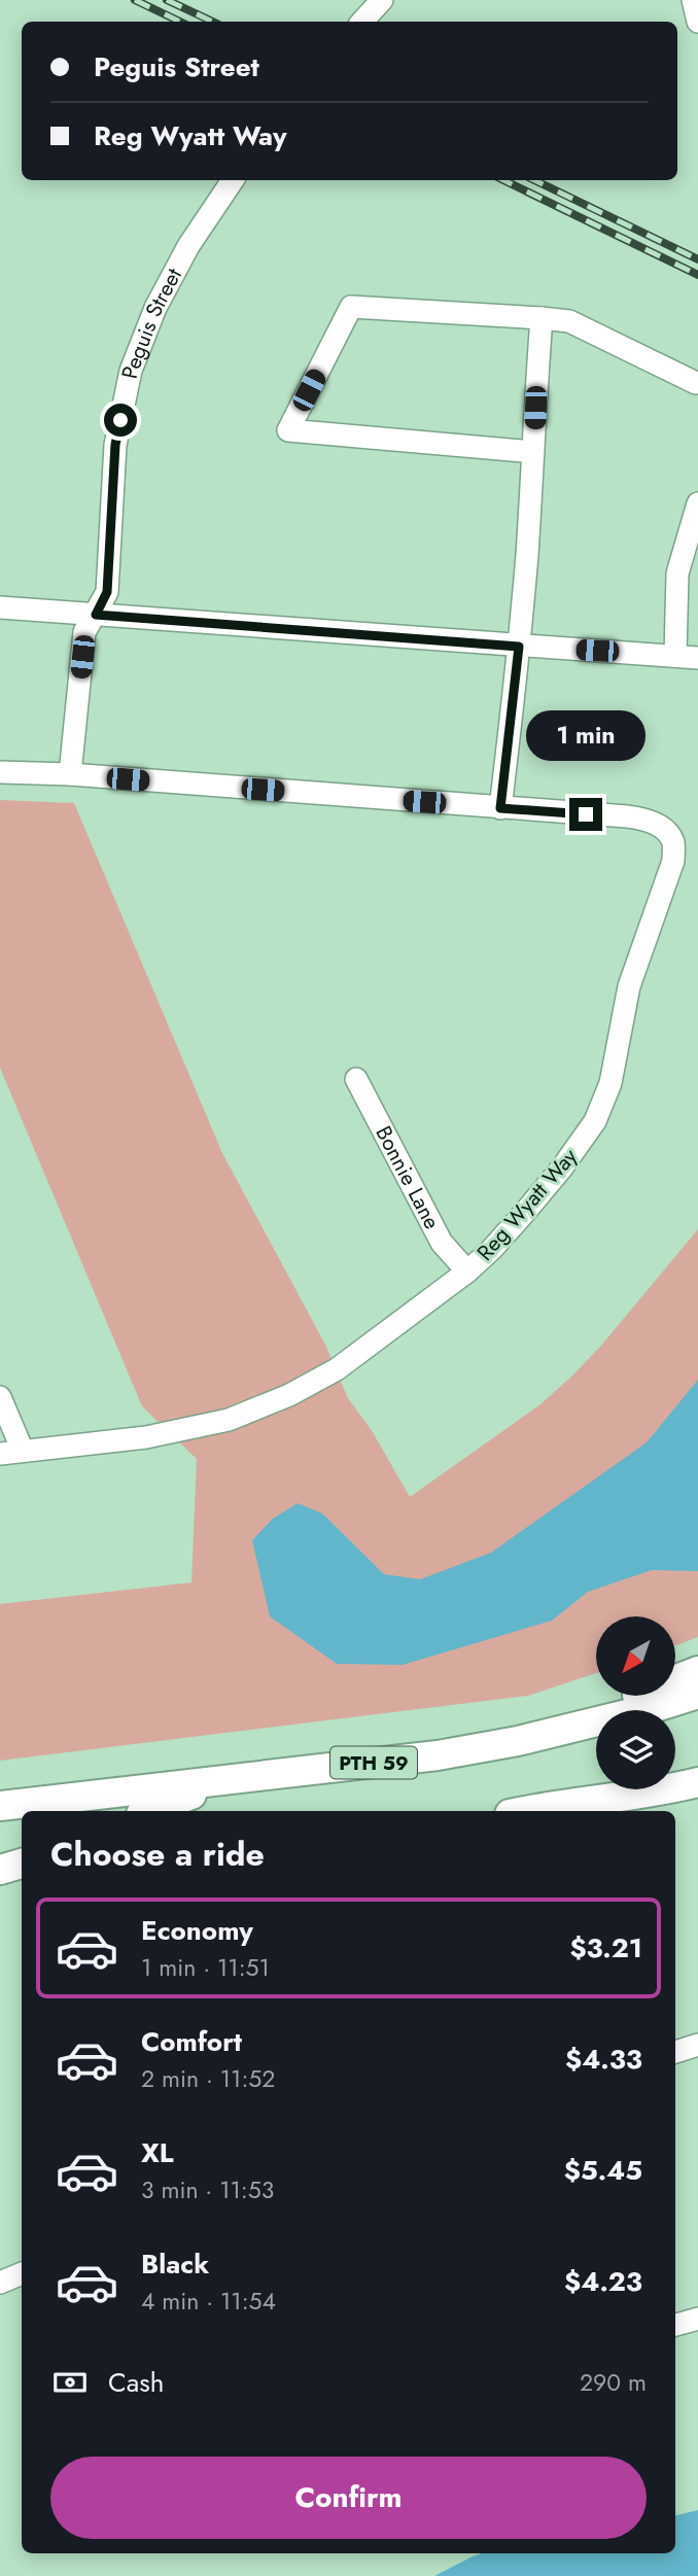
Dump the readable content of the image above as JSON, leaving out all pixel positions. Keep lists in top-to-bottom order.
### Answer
{
  "streets": {
    "main road": ["PTH 59"],
    "street": ["Peguis Street", "Bonnie Lane", "Reg Wyatt Way"]
  },
  "crossings": [
    ["Bonnie Lane", "Reg Wyatt Way"]
  ],
  "north": "bottom left",
  "page": {
    "banner": ["Peguis Street", "Reg Wyatt Way"],
    "bubble": "1 min",
    "heading": "Choose a ride",
    "list": [
      {
        "name": "Economy",
        "note": "1 min · 11:51",
        "value": "$3.21"
      },
      {
        "name": "Comfort",
        "note": "2 min · 11:52",
        "value": "$4.33"
      },
      {
        "name": "XL",
        "note": "3 min · 11:53",
        "value": "$5.45"
      },
      {
        "name": "Black",
        "note": "4 min · 11:54",
        "value": "$4.23"
      }
    ],
    "pay": ["Cash", "290 m"],
    "buttons": "Confirm"
  }
}
